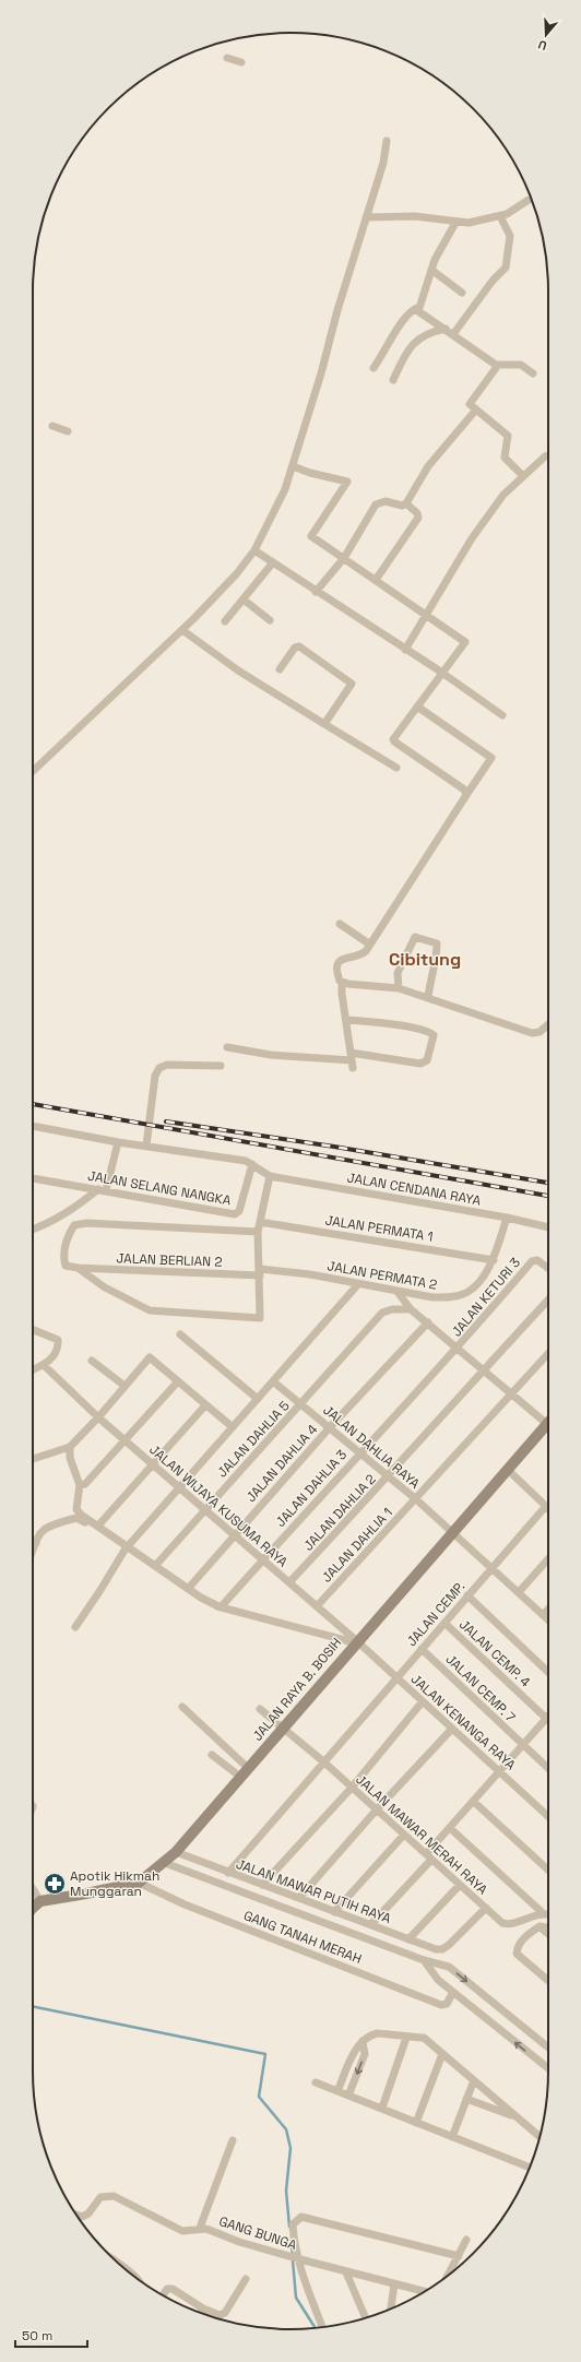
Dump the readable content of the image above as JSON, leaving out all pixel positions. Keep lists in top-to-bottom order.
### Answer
{
  "streets": {
    "main road": ["JALAN RAYA B. BOSIH"],
    "street": [
      "JALAN SELANG NANGKA",
      "JALAN CENDANA RAYA",
      "JALAN PERMATA 1",
      "JALAN BERLIAN 2",
      "JALAN PERMATA 2",
      "JALAN KETURI 3",
      "JALAN DAHLIA 5",
      "JALAN DAHLIA RAYA",
      "JALAN DAHLIA 4",
      "JALAN DAHLIA 3",
      "JALAN WIJAYA KUSUMA RAYA",
      "JALAN DAHLIA 2",
      "JALAN DAHLIA 1",
      "JALAN CEMP.",
      "JALAN CEMP. 4",
      "JALAN CEMP. 7",
      "JALAN KENANGA RAYA",
      "JALAN MAWAR MERAH RAYA",
      "JALAN MAWAR PUTIH RAYA",
      "GANG TANAH MERAH",
      "GANG BUNGA"
    ]
  },
  "crossings": [
    ["JALAN CENDANA RAYA", "JALAN PERMATA 2"],
    ["JALAN PERMATA 1", "JALAN PERMATA 2"],
    ["JALAN BERLIAN 2", "JALAN PERMATA 2"],
    ["JALAN KETURI 3", "JALAN DAHLIA RAYA"],
    ["JALAN KETURI 3", "JALAN DAHLIA 3"],
    ["JALAN DAHLIA 5", "JALAN DAHLIA RAYA"],
    ["JALAN DAHLIA 5", "JALAN WIJAYA KUSUMA RAYA"],
    ["JALAN DAHLIA RAYA", "JALAN DAHLIA 4"],
    ["JALAN DAHLIA RAYA", "JALAN DAHLIA 3"],
    ["JALAN DAHLIA RAYA", "JALAN DAHLIA 2"],
    ["JALAN DAHLIA RAYA", "JALAN DAHLIA 1"],
    ["JALAN DAHLIA RAYA", "JALAN CEMP."],
    ["JALAN DAHLIA RAYA", "JALAN RAYA B. BOSIH"],
    ["JALAN DAHLIA 4", "JALAN WIJAYA KUSUMA RAYA"],
    ["JALAN DAHLIA 3", "JALAN WIJAYA KUSUMA RAYA"],
    ["JALAN WIJAYA KUSUMA RAYA", "JALAN DAHLIA 2"],
    ["JALAN WIJAYA KUSUMA RAYA", "JALAN DAHLIA 1"],
    ["JALAN WIJAYA KUSUMA RAYA", "JALAN RAYA B. BOSIH"],
    ["JALAN WIJAYA KUSUMA RAYA", "JALAN KENANGA RAYA"],
    ["JALAN CEMP.", "JALAN CEMP. 4"],
    ["JALAN CEMP.", "JALAN CEMP. 7"],
    ["JALAN CEMP.", "JALAN KENANGA RAYA"],
    ["JALAN CEMP.", "JALAN MAWAR MERAH RAYA"],
    ["JALAN CEMP.", "JALAN MAWAR PUTIH RAYA"],
    ["JALAN RAYA B. BOSIH", "JALAN KENANGA RAYA"],
    ["JALAN RAYA B. BOSIH", "JALAN MAWAR MERAH RAYA"],
    ["JALAN RAYA B. BOSIH", "JALAN MAWAR PUTIH RAYA"],
    ["JALAN RAYA B. BOSIH", "GANG TANAH MERAH"],
    ["JALAN MAWAR MERAH RAYA", "JALAN MAWAR PUTIH RAYA"]
  ],
  "districts": ["Cibitung"],
  "places": {
    "pharmacy": ["Apotik Hikmah Munggaran"]
  },
  "scale_bar": "50 m",
  "north": "bottom"
}
